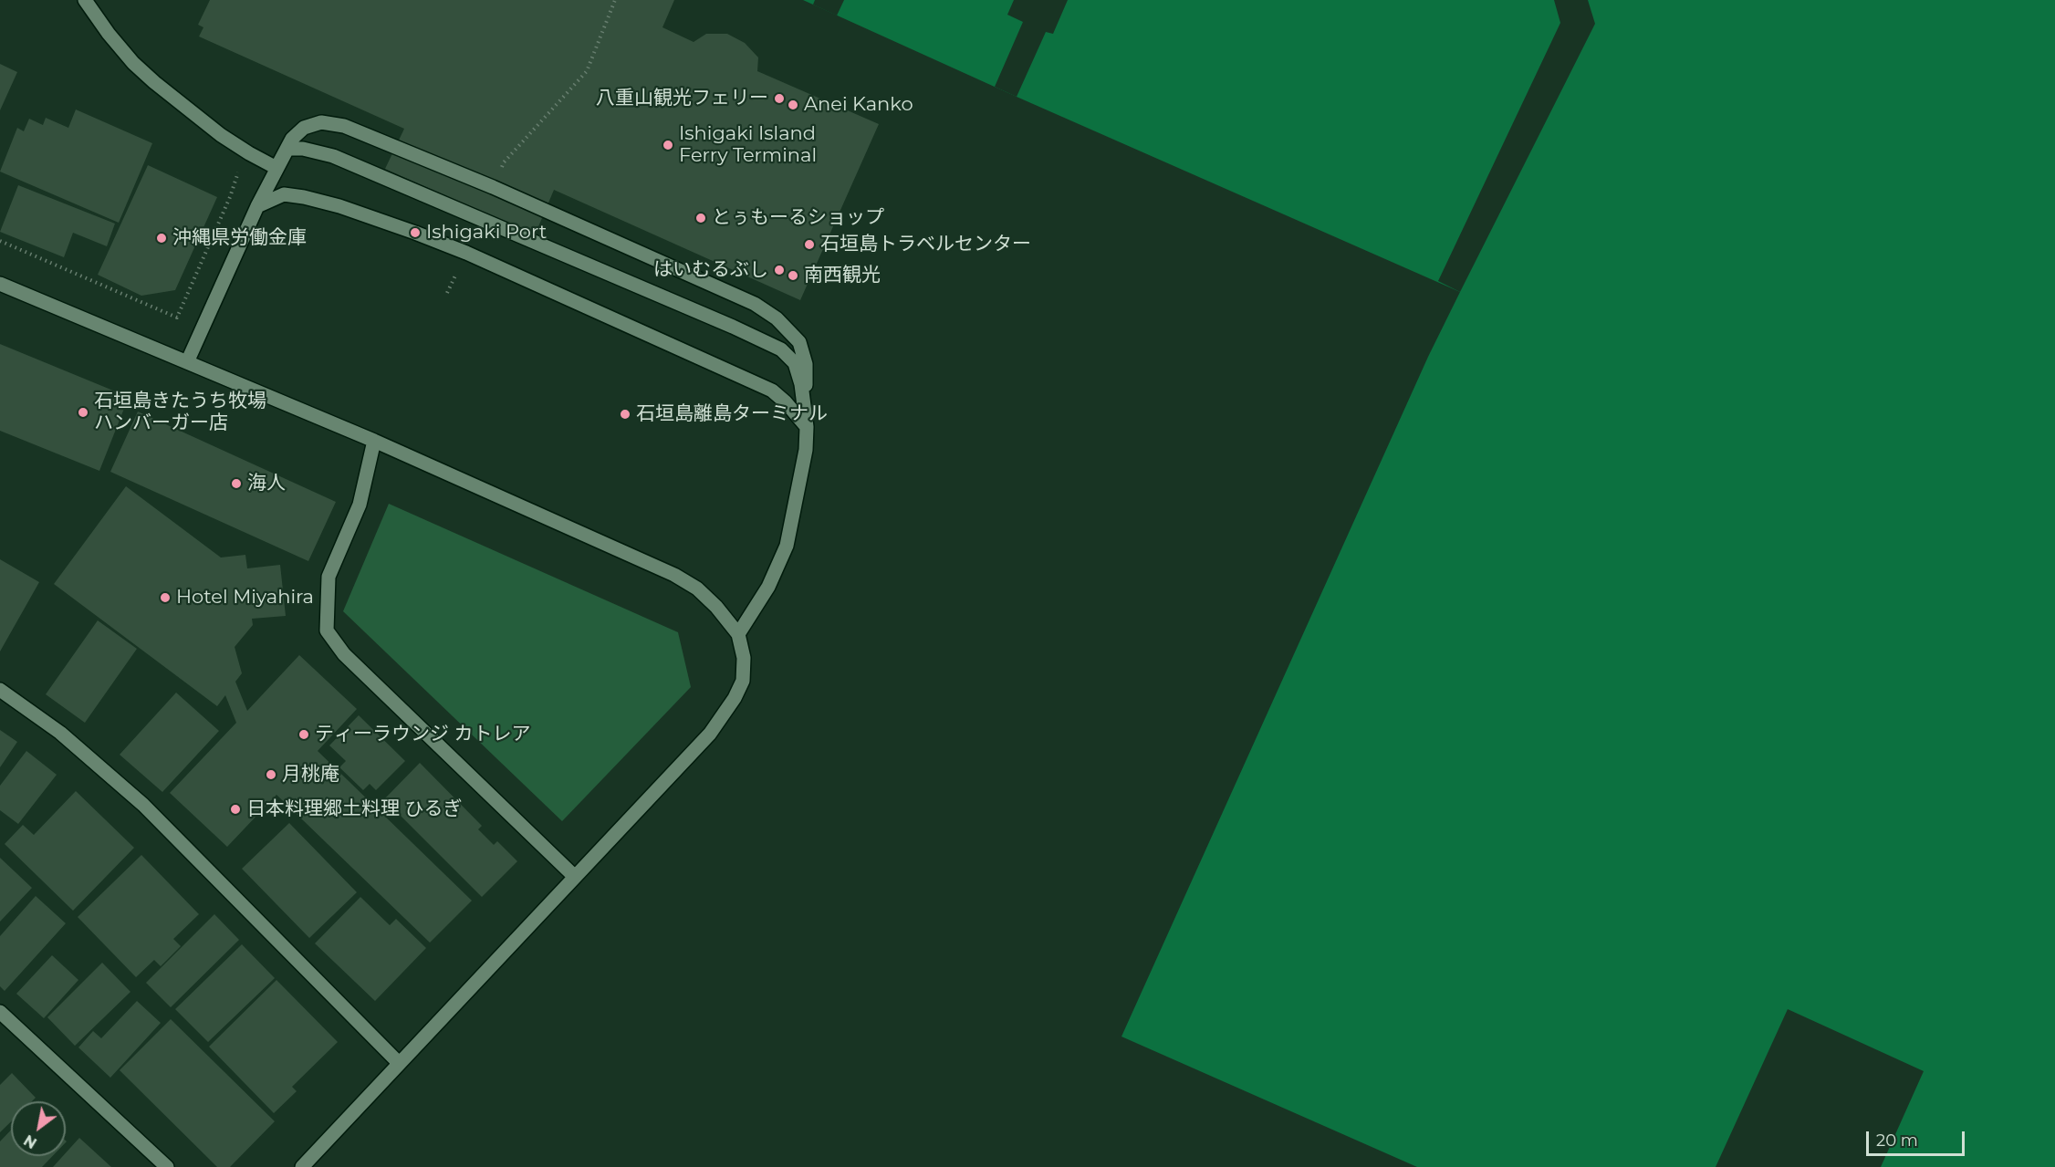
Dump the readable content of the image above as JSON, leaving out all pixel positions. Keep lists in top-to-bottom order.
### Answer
{
  "places": [
    "八重山観光フェリー",
    "Anei Kanko",
    "Ishigaki Island Ferry Terminal",
    "とぅもーるショップ",
    "Ishigaki Port",
    "沖縄県労働金庫",
    "石垣島トラベルセンター",
    "はいむるぶし",
    "南西観光",
    "石垣島きたうち牧場 ハンバーガー店",
    "石垣島離島ターミナル",
    "海人",
    "Hotel Miyahira",
    "ティーラウンジ カトレア",
    "月桃庵",
    "日本料理郷土料理 ひるぎ"
  ],
  "scale_bar": "20 m",
  "north": "bottom left"
}
